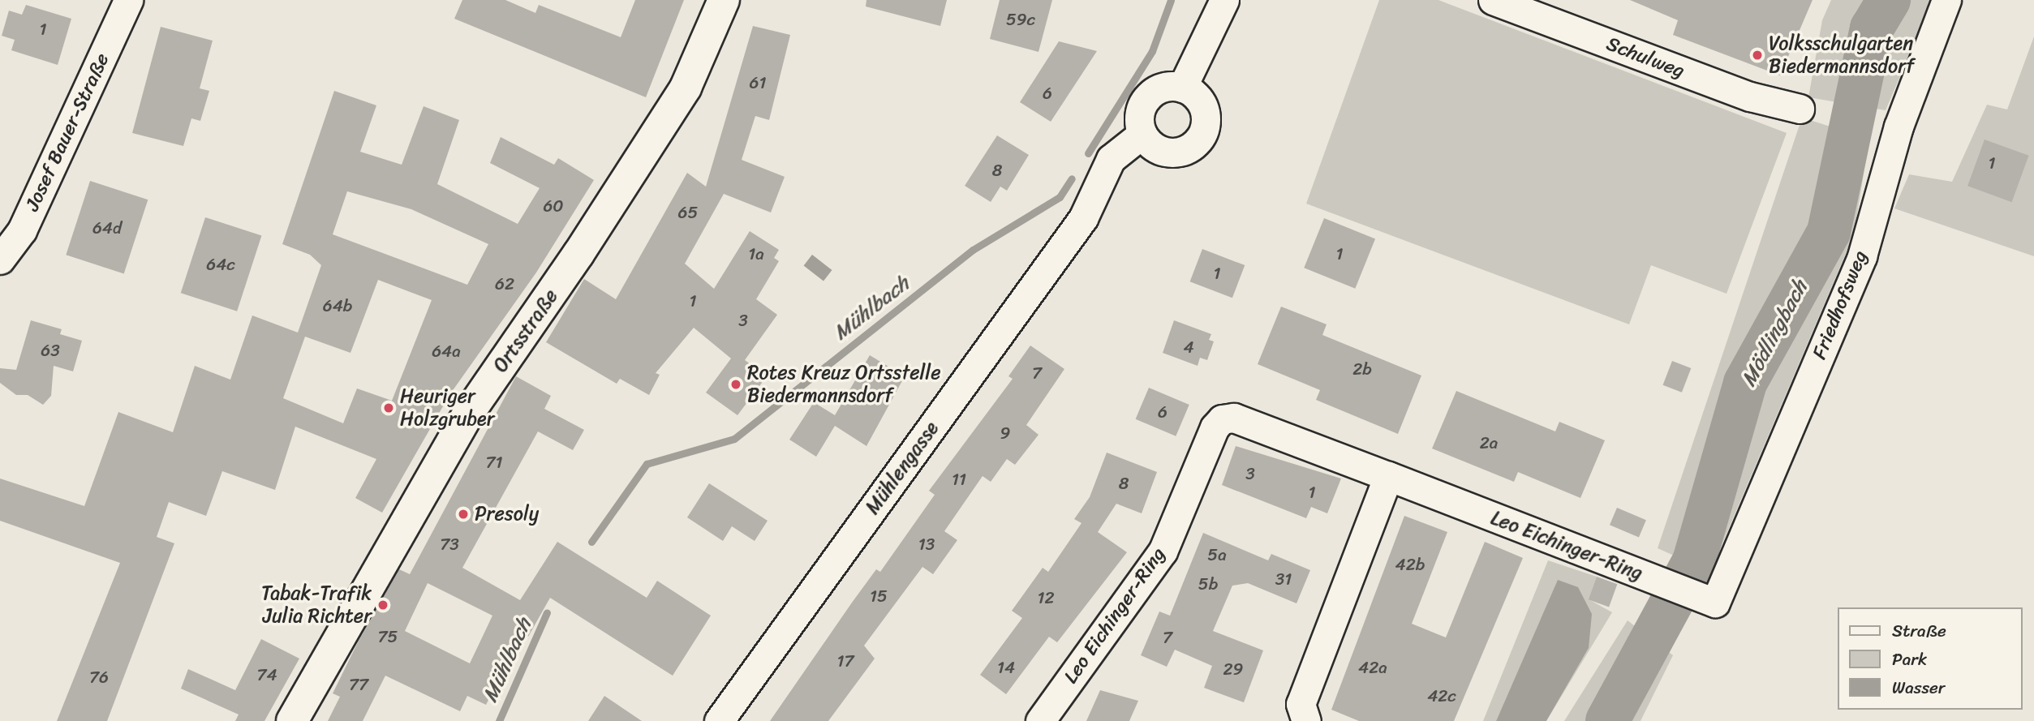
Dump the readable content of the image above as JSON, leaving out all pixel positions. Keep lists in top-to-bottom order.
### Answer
{
  "streets": {
    "street": [
      "Schulweg",
      "Josef Bauer-Straße",
      "Friedhofsweg",
      "Ortsstraße",
      "Mühlengasse",
      "Leo Eichinger-Ring"
    ]
  },
  "crossings": [
    ["Friedhofsweg", "Leo Eichinger-Ring"]
  ],
  "water": ["Mühlbach", "Mödlingbach"],
  "places": [
    "Volksschulgarten Biedermannsdorf",
    "Rotes Kreuz Ortsstelle Biedermannsdorf",
    "Heuriger Holzgruber",
    "Presoly",
    "Tabak-Trafik Julia Richter"
  ],
  "house_numbers": [
    "59c",
    "1",
    "61",
    "6",
    "1",
    "8",
    "60",
    "65",
    "64d",
    "1a",
    "1",
    "64c",
    "1",
    "62",
    "1",
    "64b",
    "3",
    "4",
    "63",
    "64a",
    "2b",
    "7",
    "6",
    "9",
    "2a",
    "71",
    "3",
    "11",
    "8",
    "1",
    "73",
    "13",
    "5a",
    "42b",
    "31",
    "5b",
    "15",
    "12",
    "75",
    "7",
    "17",
    "14",
    "42a",
    "29",
    "74",
    "76",
    "77",
    "42c"
  ],
  "legend": ["Straße", "Park", "Wasser"]
}
